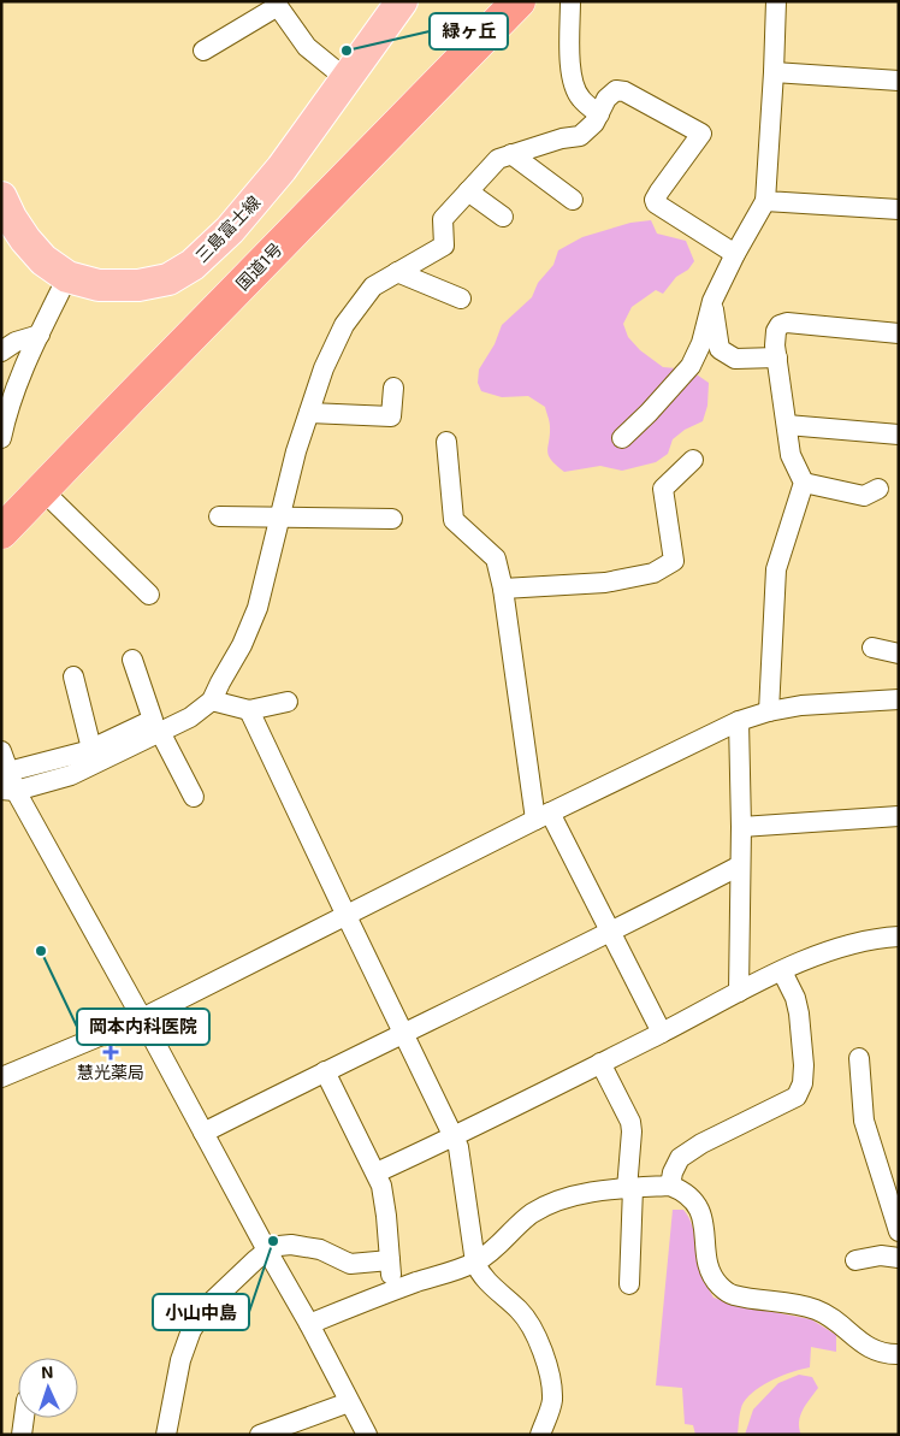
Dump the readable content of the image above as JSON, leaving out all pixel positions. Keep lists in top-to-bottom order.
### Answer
{
  "streets": {
    "highway": ["国道1号"],
    "main road": ["三島富士線"]
  },
  "places": {
    "other": ["緑ヶ丘", "岡本内科医院", "小山中島"],
    "health": ["慧光薬局"]
  },
  "north": "top"
}
